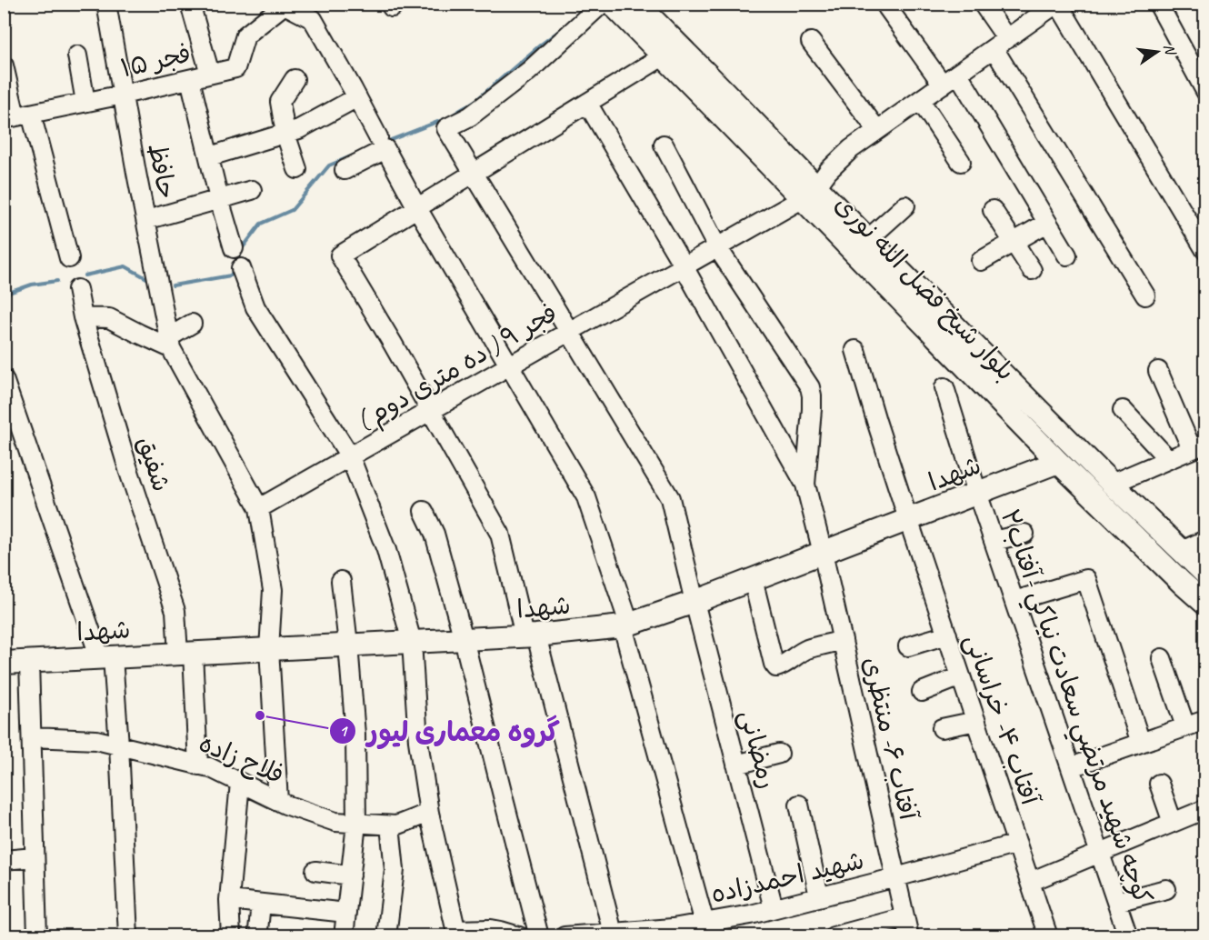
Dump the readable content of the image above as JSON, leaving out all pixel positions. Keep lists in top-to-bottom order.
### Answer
{
  "streets": {
    "main road": ["بلوار شیخ فضل الله نوری", "شهدا"],
    "street": [
      "فجر ۱۵",
      "حافظ",
      "فجر ۹ ( ده متری دوم )",
      "شفیق",
      "كوچه شهيد مرتضي سعادت نياكي -آفتاب۲",
      "آفتاب ۴- خراسانی",
      "آفتاب ۶- منتظری",
      "رمضانی",
      "فلاح زاده",
      "شهید احمدزاده"
    ]
  },
  "crossings": [
    ["فجر ۱۵", "حافظ"],
    ["حافظ", "فجر ۹ ( ده متری دوم )"],
    ["بلوار شیخ فضل الله نوری", "فجر ۹ ( ده متری دوم )"],
    ["بلوار شیخ فضل الله نوری", "شهدا"],
    ["فجر ۹ ( ده متری دوم )", "رمضانی"],
    ["شفیق", "شهدا"],
    ["شفیق", "فلاح زاده"],
    ["شهدا", "كوچه شهيد مرتضي سعادت نياكي -آفتاب۲"],
    ["شهدا", "آفتاب ۴- خراسانی"],
    ["شهدا", "آفتاب ۶- منتظری"],
    ["شهدا", "رمضانی"],
    ["آفتاب ۴- خراسانی", "شهید احمدزاده"],
    ["آفتاب ۶- منتظری", "شهید احمدزاده"],
    ["رمضانی", "شهید احمدزاده"]
  ],
  "places": ["گروه معماری لیور"],
  "north": "right"
}
